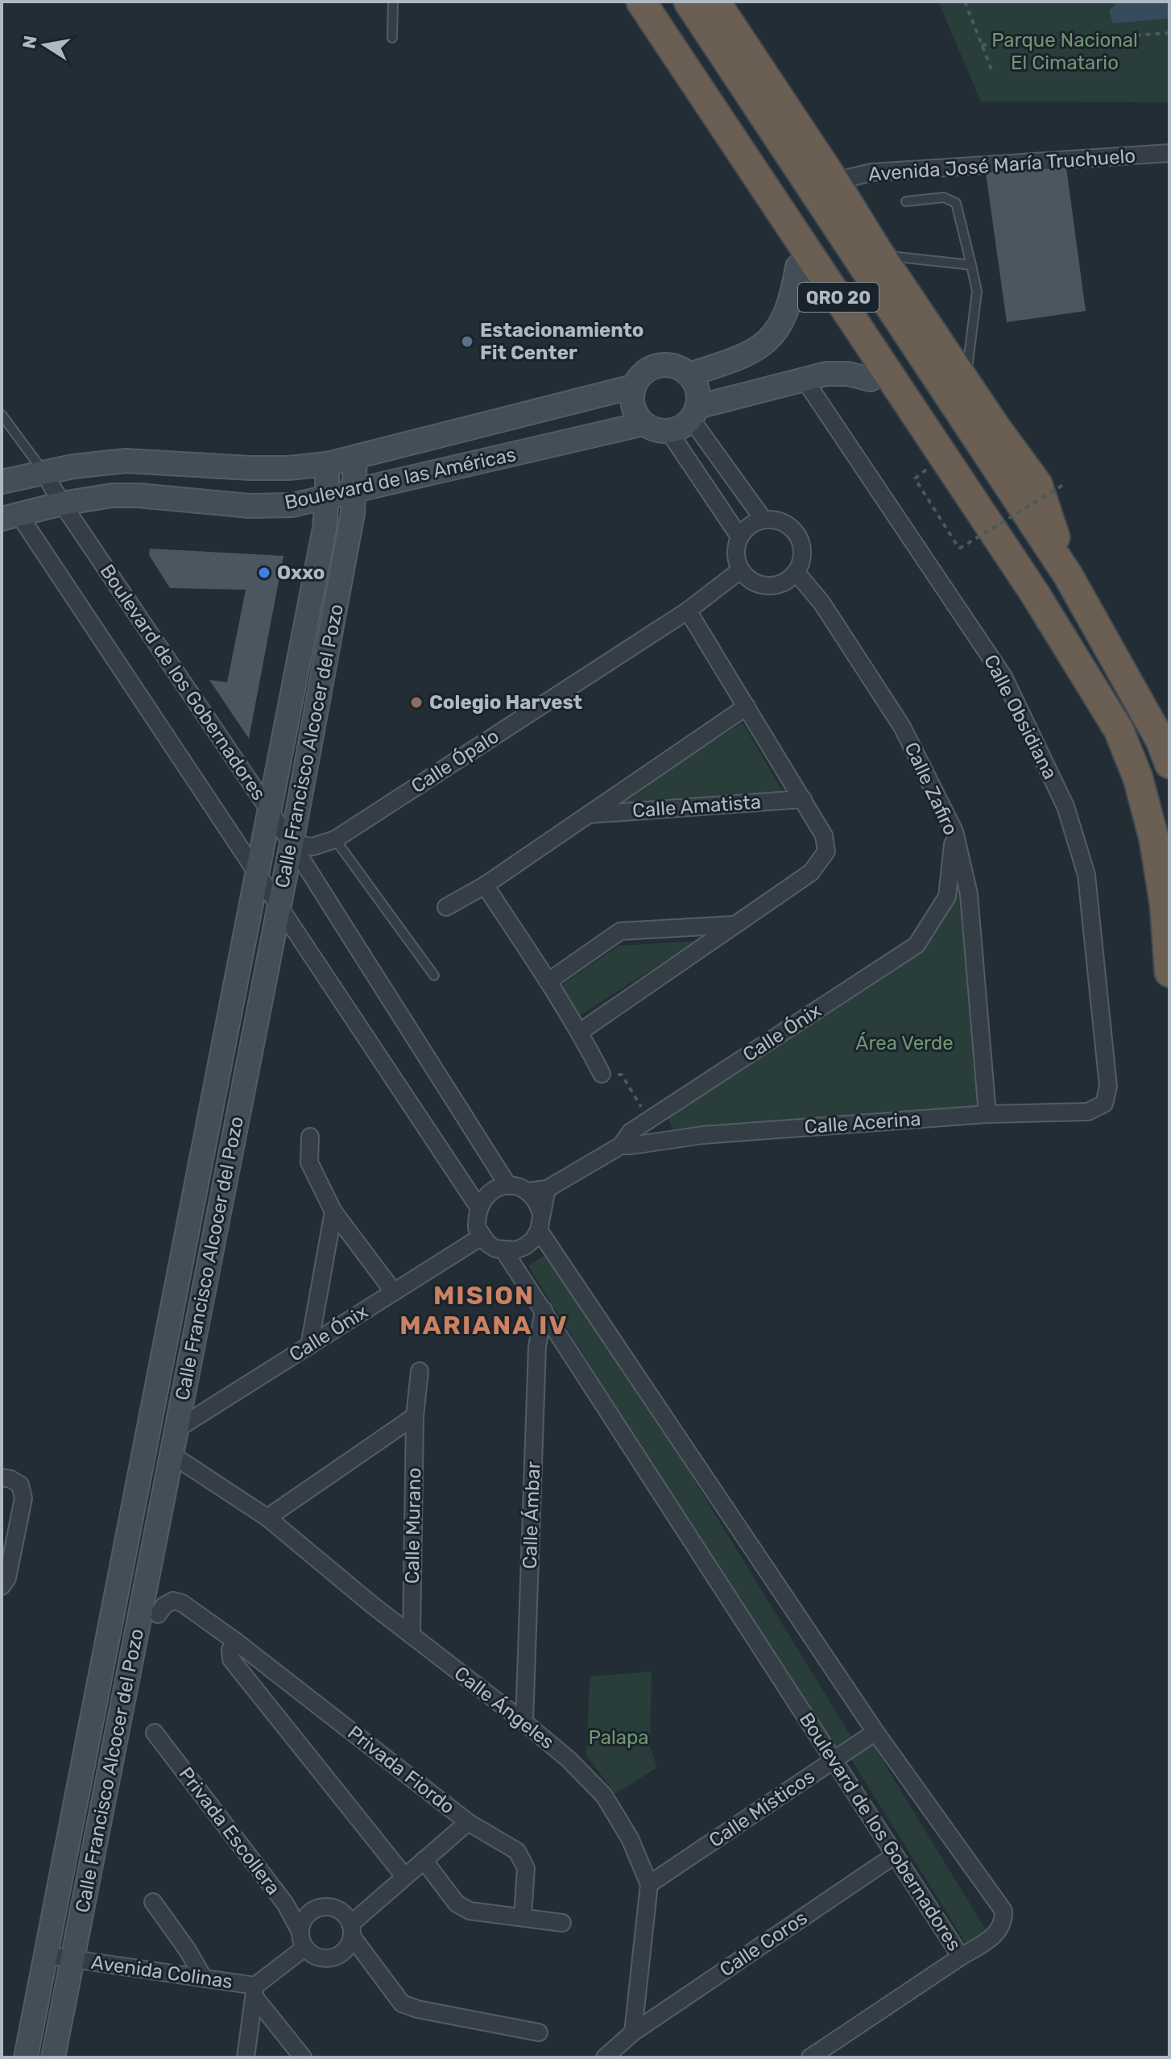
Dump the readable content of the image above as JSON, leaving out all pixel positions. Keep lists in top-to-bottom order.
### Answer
{
  "streets": {
    "highway": ["QRO 20"],
    "street": [
      "Avenida José María Truchuelo",
      "Boulevard de las Américas",
      "Boulevard de los Gobernadores",
      "Calle Obsidiana",
      "Calle Francisco Alcocer del Pozo",
      "Calle Ópalo",
      "Calle Zafiro",
      "Calle Amatista",
      "Calle Ónix",
      "Calle Acerina",
      "Calle Ámbar",
      "Calle Murano",
      "Calle Ángeles",
      "Privada Fiordo",
      "Calle Místicos",
      "Privada Escollera",
      "Calle Coros",
      "Avenida Colinas"
    ]
  },
  "crossings": [
    ["Boulevard de las Américas", "Boulevard de los Gobernadores"],
    ["Boulevard de las Américas", "Calle Francisco Alcocer del Pozo"],
    ["Boulevard de los Gobernadores", "Calle Francisco Alcocer del Pozo"],
    ["Boulevard de los Gobernadores", "Calle Ópalo"],
    ["Boulevard de los Gobernadores", "Calle Ónix"],
    ["Boulevard de los Gobernadores", "Calle Ámbar"],
    ["Boulevard de los Gobernadores", "Calle Místicos"],
    ["Boulevard de los Gobernadores", "Calle Coros"],
    ["Calle Obsidiana", "Calle Acerina"],
    ["Calle Francisco Alcocer del Pozo", "Calle Ópalo"],
    ["Calle Francisco Alcocer del Pozo", "Calle Ónix"],
    ["Calle Francisco Alcocer del Pozo", "Calle Ángeles"],
    ["Calle Francisco Alcocer del Pozo", "Avenida Colinas"],
    ["Calle Ópalo", "Calle Zafiro"],
    ["Calle Zafiro", "Calle Ónix"],
    ["Calle Zafiro", "Calle Acerina"],
    ["Calle Ónix", "Calle Acerina"],
    ["Calle Ámbar", "Calle Ángeles"],
    ["Calle Murano", "Calle Ángeles"],
    ["Calle Ángeles", "Calle Místicos"],
    ["Calle Ángeles", "Calle Coros"],
    ["Privada Escollera", "Avenida Colinas"]
  ],
  "districts": ["MISION MARIANA IV"],
  "parks": ["Parque Nacional El Cimatario", "Área Verde", "Palapa"],
  "places": ["Estacionamiento Fit Center", "Oxxo", "Colegio Harvest"],
  "north": "left"
}
